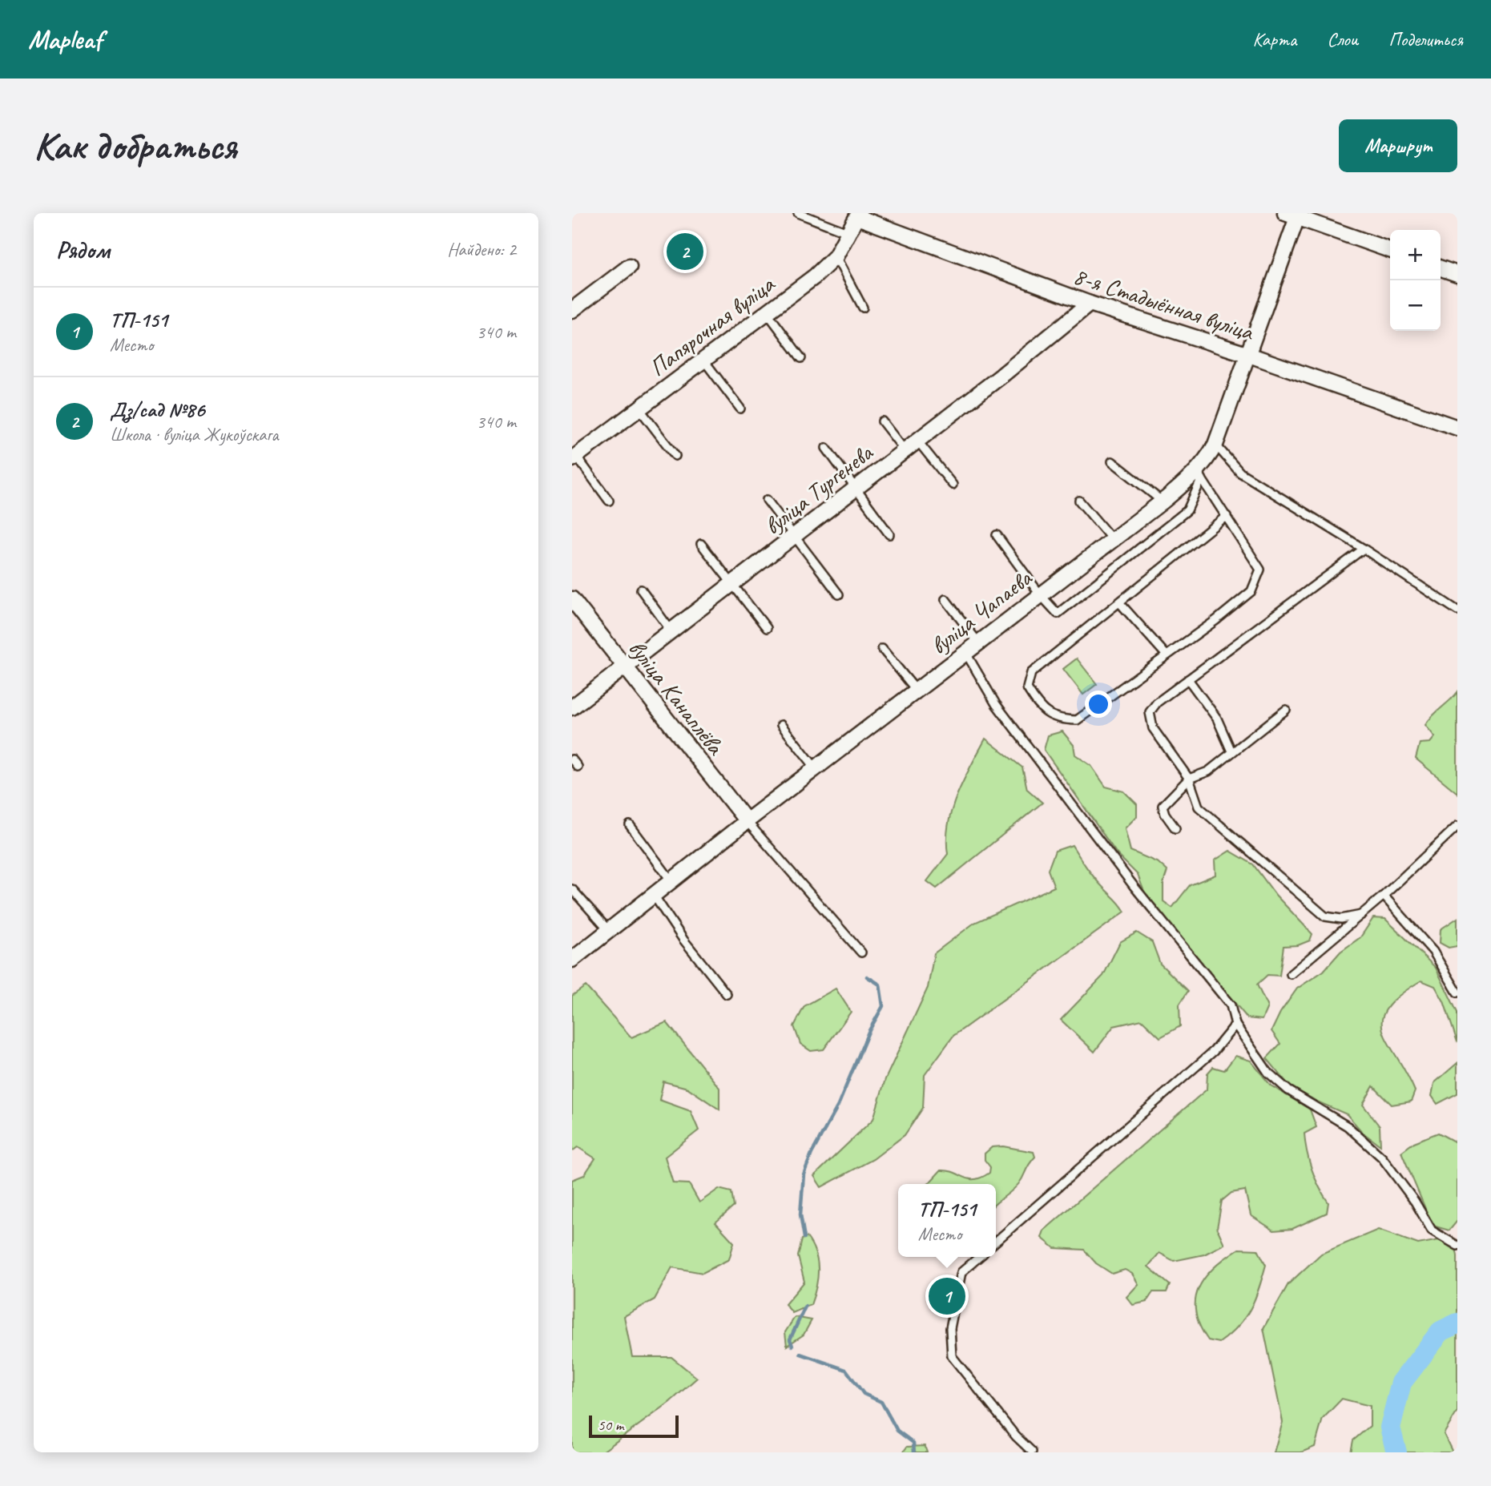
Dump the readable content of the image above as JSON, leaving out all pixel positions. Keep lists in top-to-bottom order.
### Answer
{
  "streets": {
    "street": [
      "8-я Стадыённая вуліца",
      "Папярочная вуліца",
      "вуліца Тургенева",
      "вуліца Чапаева",
      "вуліца Канаплёва"
    ]
  },
  "crossings": [
    ["8-я Стадыённая вуліца", "Папярочная вуліца"],
    ["8-я Стадыённая вуліца", "вуліца Тургенева"],
    ["8-я Стадыённая вуліца", "вуліца Чапаева"],
    ["вуліца Тургенева", "вуліца Канаплёва"],
    ["вуліца Чапаева", "вуліца Канаплёва"]
  ],
  "scale_bar": "50 m",
  "page": {
    "header": "Mapleaf",
    "nav": ["Карта", "Слои", "Поделиться"],
    "buttons": "Маршрут",
    "title": "Как добраться",
    "heading": ["Рядом", "Найдено: 2"],
    "map_buttons": ["+", "−"],
    "pins": ["2", "1"],
    "list": [
      {
        "mark": "1",
        "name": "ТП-151",
        "note": "Место",
        "value": "340 m"
      },
      {
        "mark": "2",
        "name": "Дз/сад №86",
        "note": "Школа · вуліца Жукоўскага",
        "value": "340 m"
      }
    ],
    "popup": ["ТП-151", "Место"],
    "scale": "50 m"
  }
}
